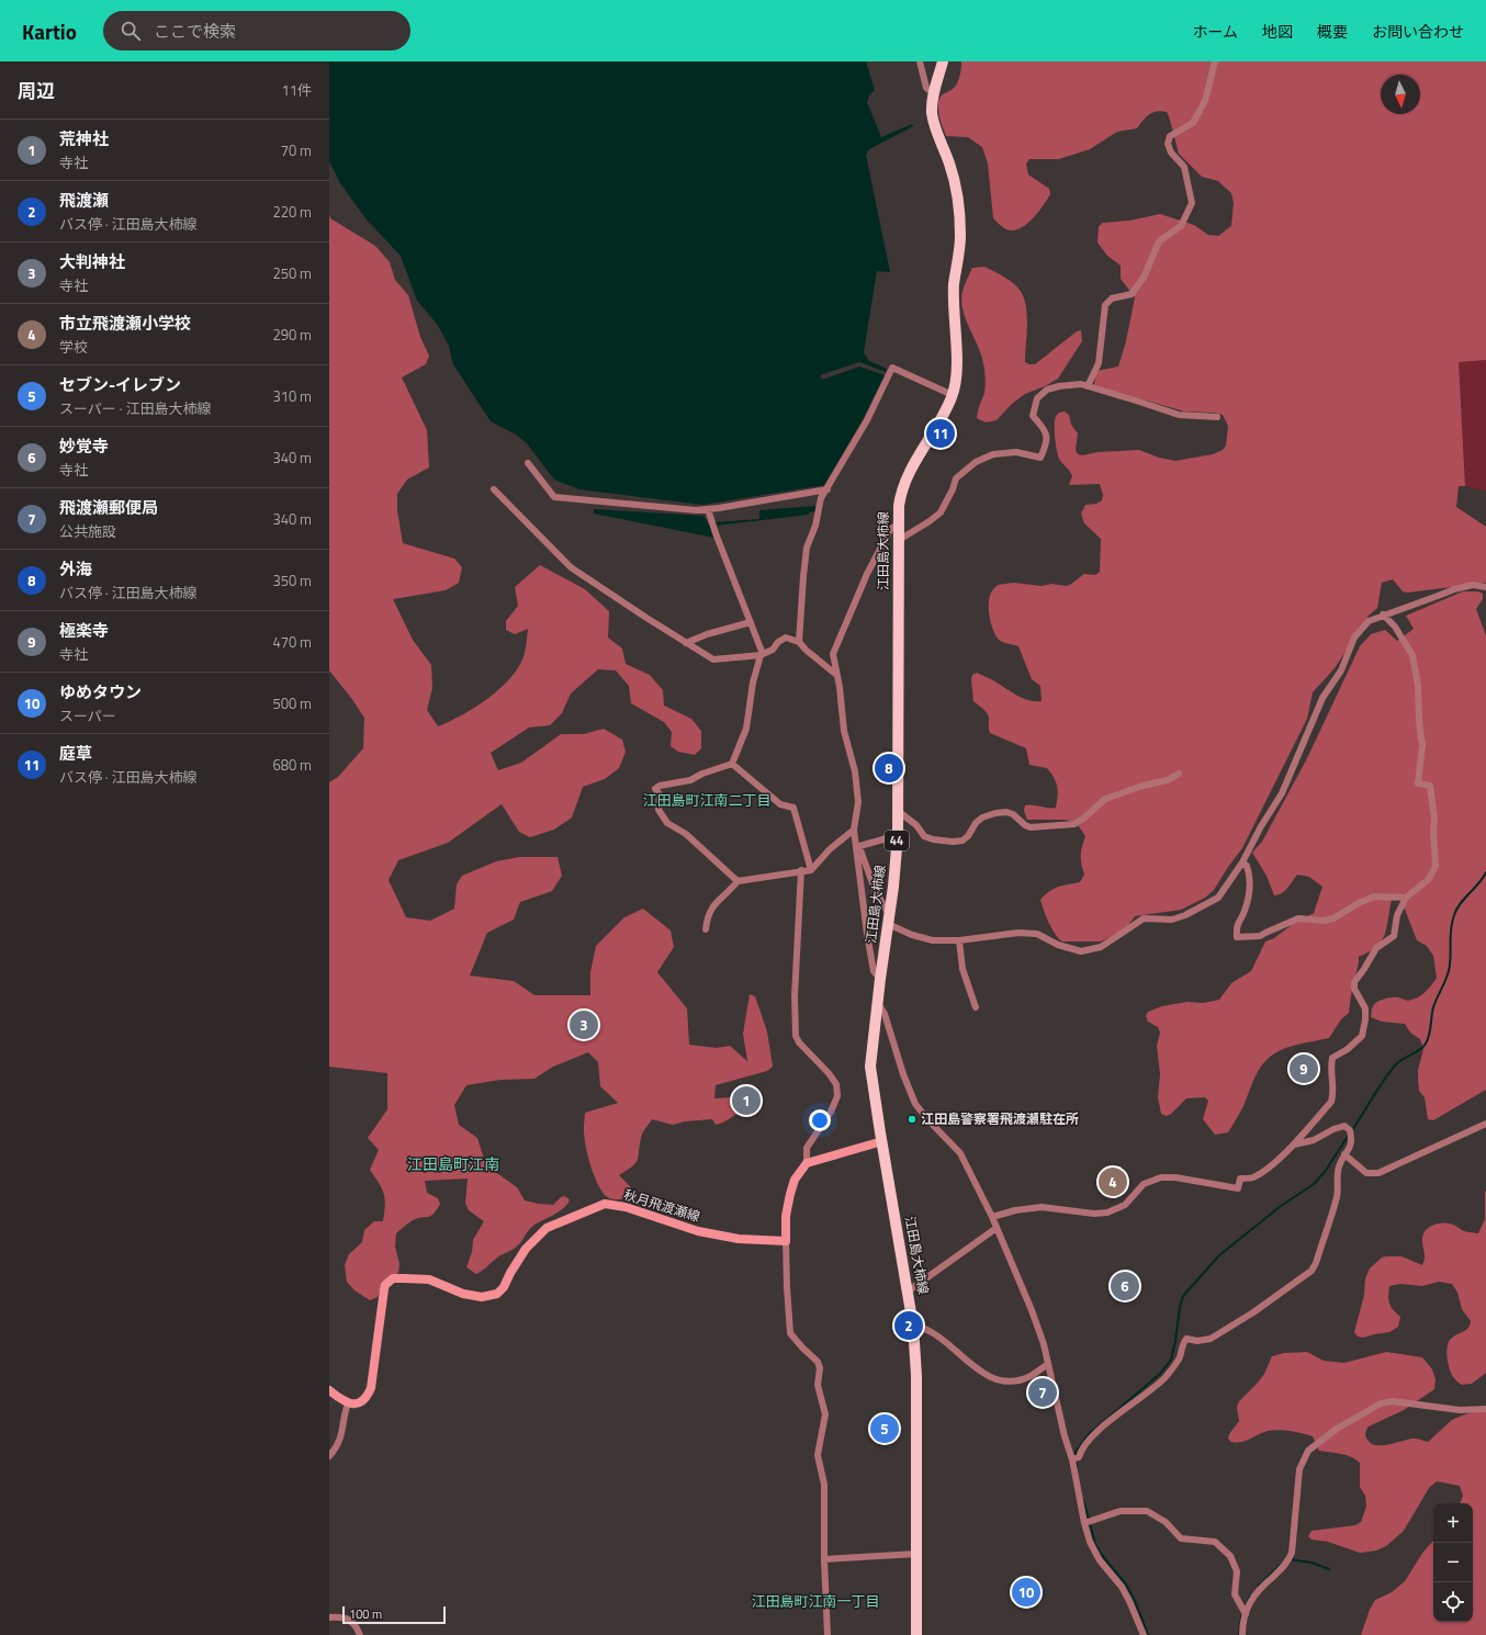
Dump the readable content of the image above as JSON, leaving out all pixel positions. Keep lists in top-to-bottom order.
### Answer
{
  "streets": {
    "main road": ["江田島大柿線", "44", "秋月飛渡瀬線"]
  },
  "districts": ["江田島町江南二丁目", "江田島町江南", "江田島町江南一丁目"],
  "places": ["江田島警察署飛渡瀬駐在所"],
  "scale_bar": "100 m",
  "north": "bottom",
  "page": {
    "header": "Kartio",
    "search": "ここで検索",
    "nav": [
      "ホーム",
      "地図",
      "概要",
      "お問い合わせ"
    ],
    "heading": ["周辺", "11件"],
    "list": [
      {
        "mark": "1",
        "name": "荒神社",
        "note": "寺社",
        "value": "70 m"
      },
      {
        "mark": "2",
        "name": "飛渡瀬",
        "note": "バス停 · 江田島大柿線",
        "value": "220 m"
      },
      {
        "mark": "3",
        "name": "大判神社",
        "note": "寺社",
        "value": "250 m"
      },
      {
        "mark": "4",
        "name": "市立飛渡瀬小学校",
        "note": "学校",
        "value": "290 m"
      },
      {
        "mark": "5",
        "name": "セブン-イレブン",
        "note": "スーパー · 江田島大柿線",
        "value": "310 m"
      },
      {
        "mark": "6",
        "name": "妙覚寺",
        "note": "寺社",
        "value": "340 m"
      },
      {
        "mark": "7",
        "name": "飛渡瀬郵便局",
        "note": "公共施設",
        "value": "340 m"
      },
      {
        "mark": "8",
        "name": "外海",
        "note": "バス停 · 江田島大柿線",
        "value": "350 m"
      },
      {
        "mark": "9",
        "name": "極楽寺",
        "note": "寺社",
        "value": "470 m"
      },
      {
        "mark": "10",
        "name": "ゆめタウン",
        "note": "スーパー",
        "value": "500 m"
      },
      {
        "mark": "11",
        "name": "庭草",
        "note": "バス停 · 江田島大柿線",
        "value": "680 m"
      }
    ],
    "pins": [
      "11",
      "8",
      "3",
      "9",
      "1",
      "4",
      "6",
      "2",
      "7",
      "5",
      "10"
    ],
    "map_buttons": ["+", "−"],
    "scale": "100 m"
  }
}
